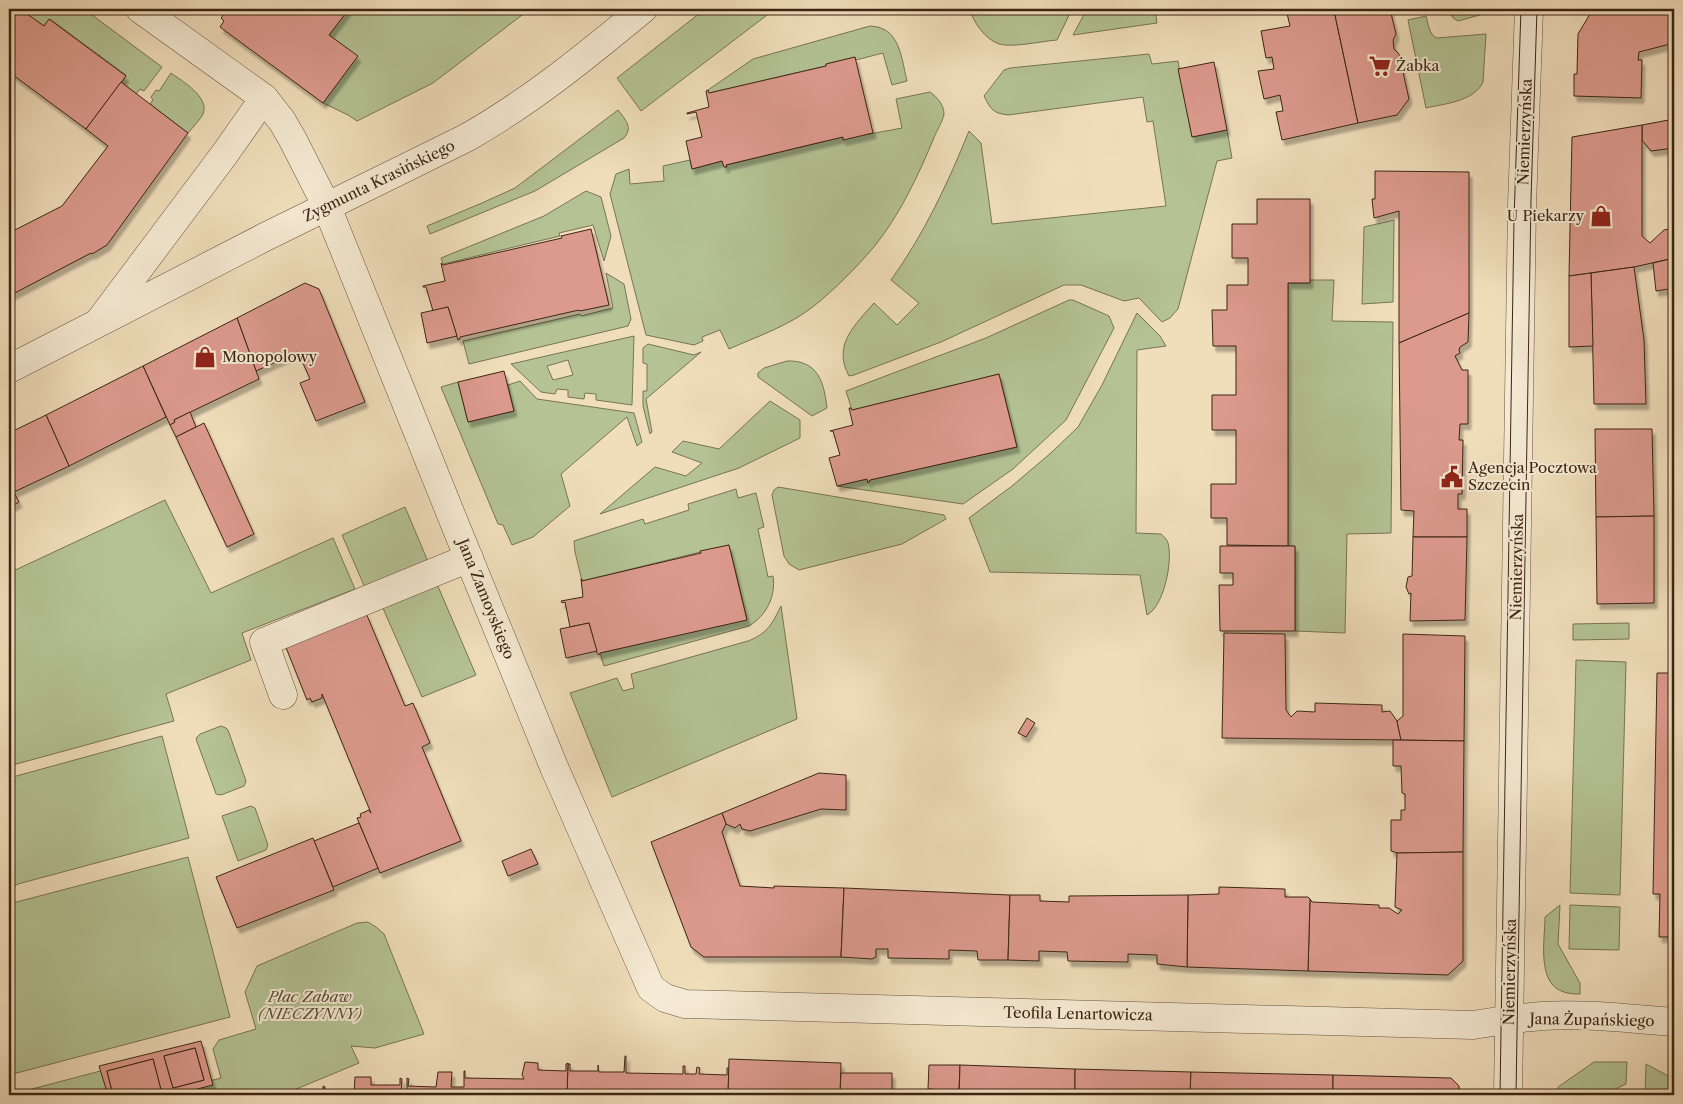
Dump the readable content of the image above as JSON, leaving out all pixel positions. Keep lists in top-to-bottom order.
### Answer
{
  "streets": {
    "street": [
      "Niemierzyńska",
      "Zygmunta Krasińskiego",
      "Jana Zamoyskiego",
      "Teofila Lenartowicza",
      "Jana Żupańskiego"
    ]
  },
  "crossings": [
    ["Niemierzyńska", "Teofila Lenartowicza"],
    ["Niemierzyńska", "Jana Żupańskiego"],
    ["Zygmunta Krasińskiego", "Jana Zamoyskiego"],
    ["Jana Zamoyskiego", "Teofila Lenartowicza"],
    ["Teofila Lenartowicza", "Jana Żupańskiego"]
  ],
  "parks": ["Plac Zabaw (NIECZYNNY)"],
  "places": {
    "supermarket": ["Żabka"],
    "shop": ["U Piekarzy", "Monopolowy"],
    "public building": ["Agencja Pocztowa Szczecin"]
  }
}
